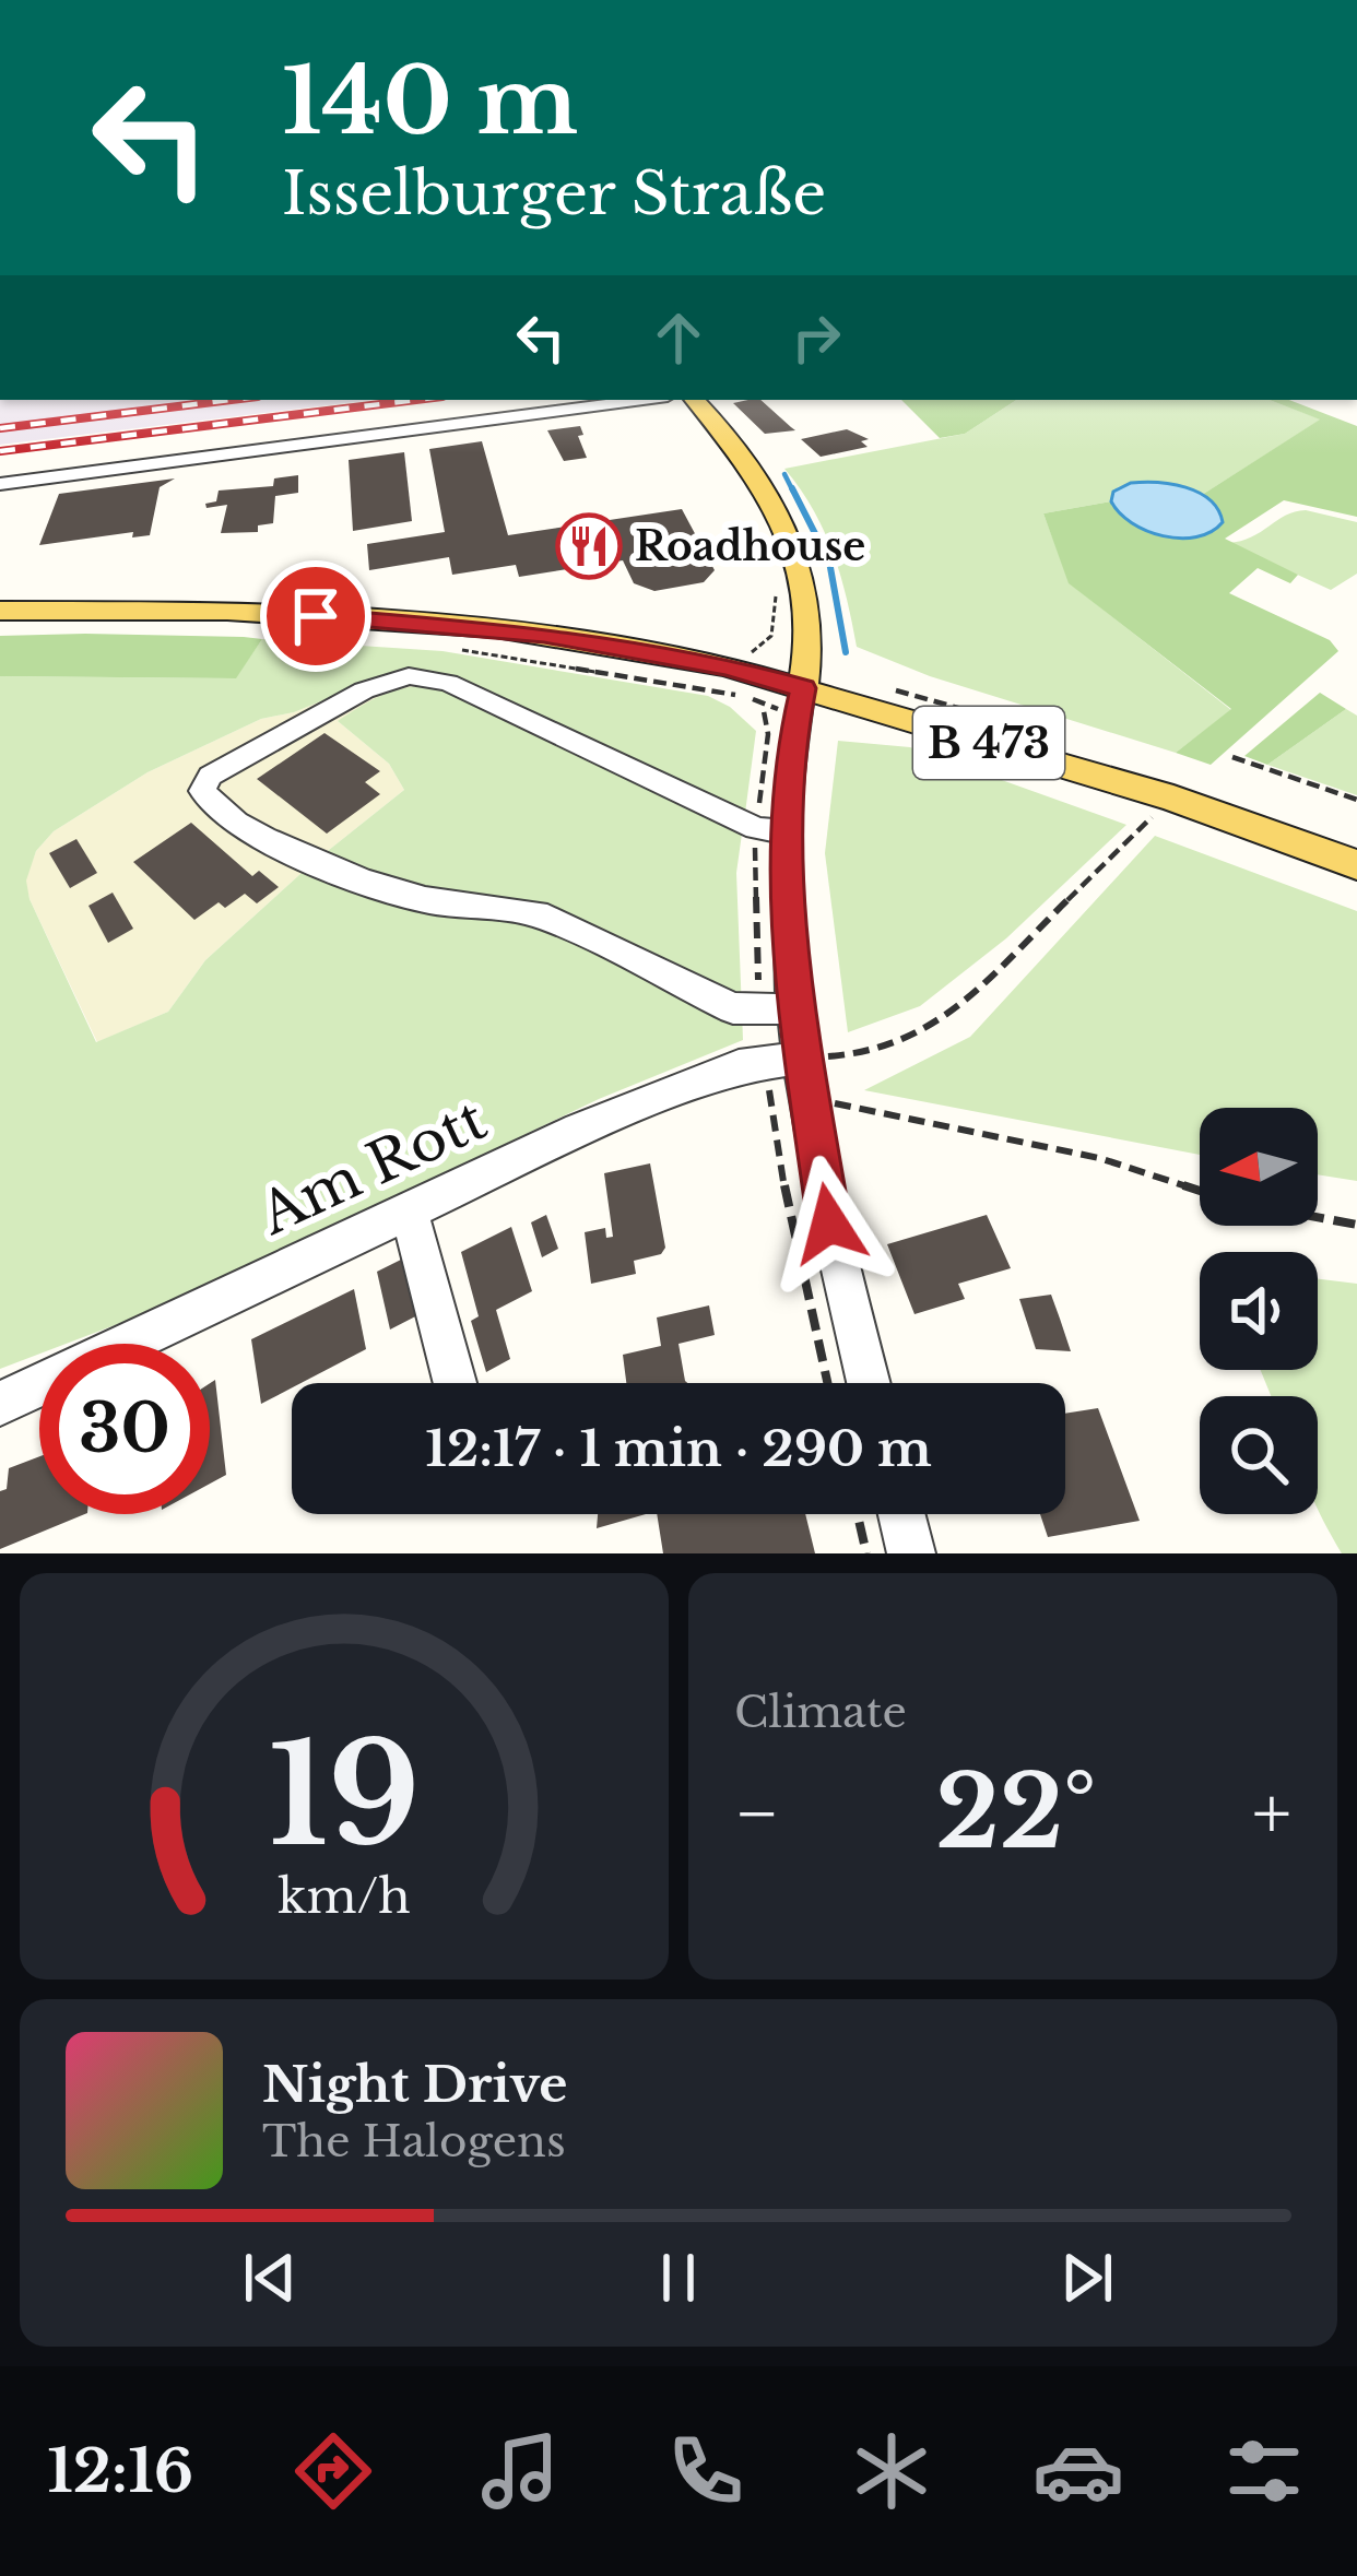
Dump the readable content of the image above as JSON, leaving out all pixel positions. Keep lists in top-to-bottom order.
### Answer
{
  "streets": {
    "main road": ["B 473"],
    "street": ["Am Rott"]
  },
  "places": {
    "restaurant": ["Roadhouse"]
  },
  "north": "left",
  "page": {
    "turn": ["140 m", "Isselburger Straße"],
    "limit": "30",
    "trip": "12:17 · 1 min · 290 m",
    "tile": "Climate",
    "heat": ["−", "22°", "+"],
    "song": ["Night Drive", "The Halogens"],
    "tabs": "12:16",
    "gauge": ["19", "km/h"]
  }
}
